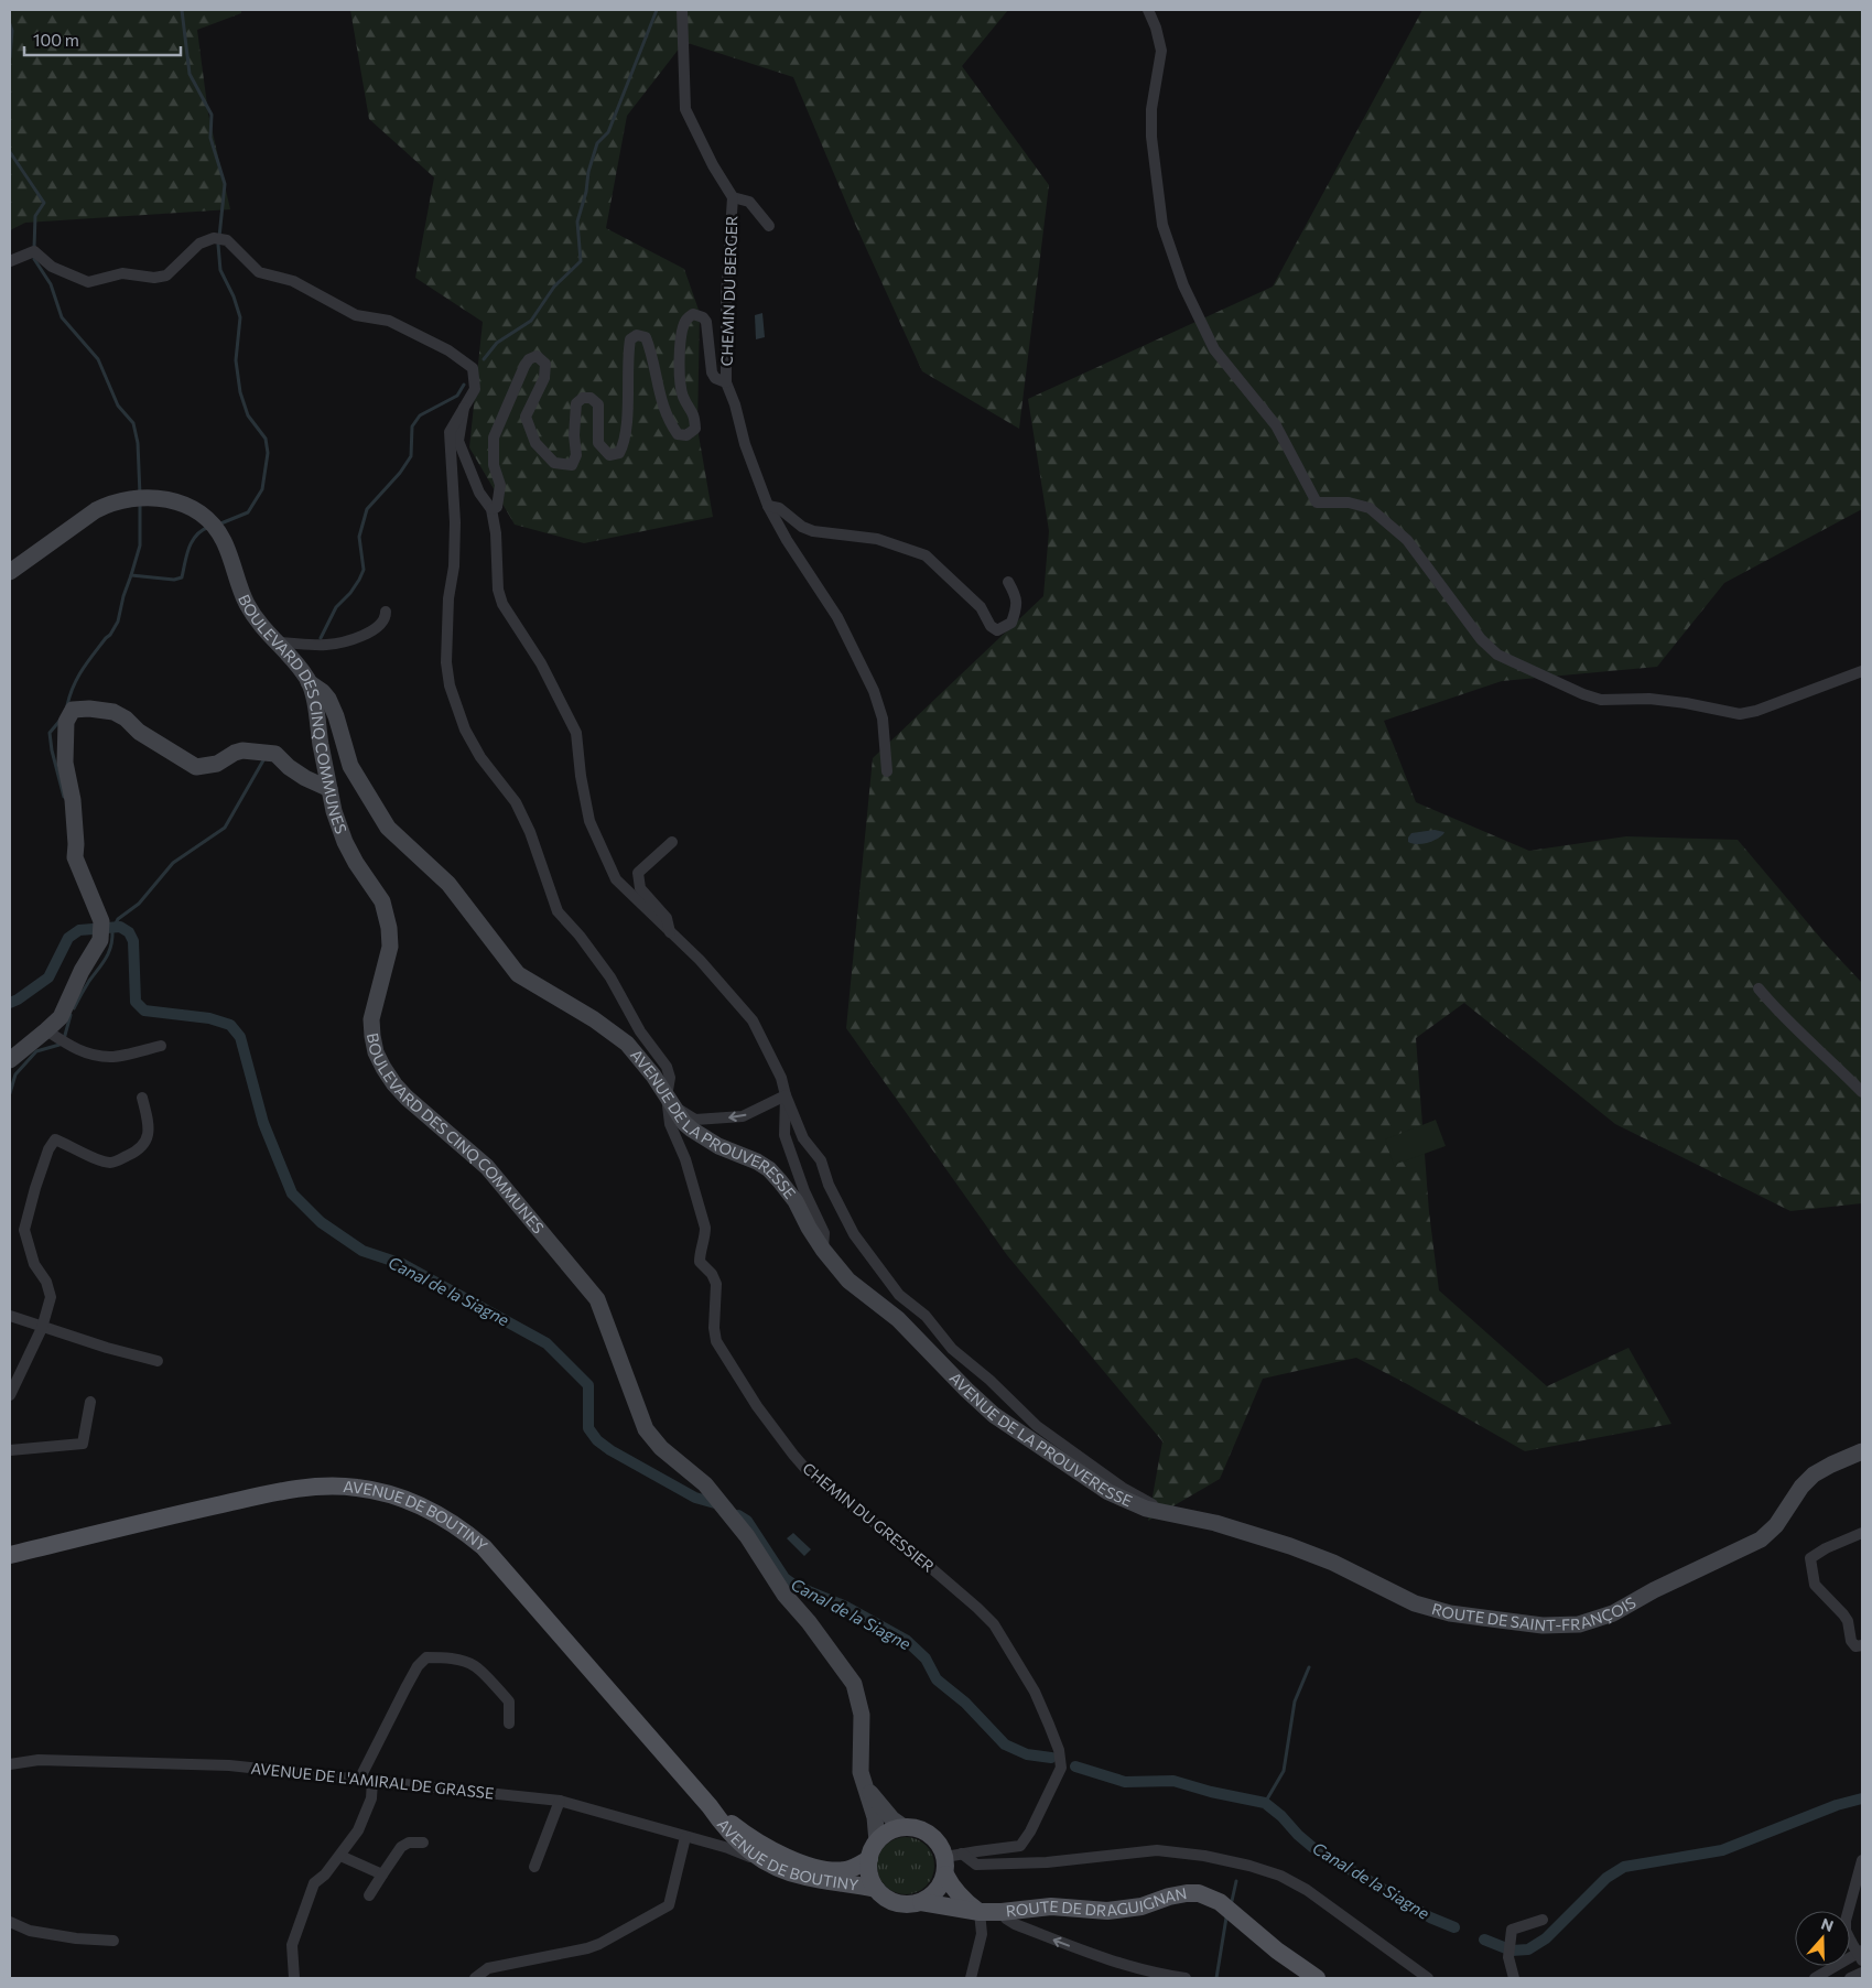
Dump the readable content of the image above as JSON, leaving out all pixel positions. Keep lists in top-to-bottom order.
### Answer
{
  "streets": {
    "main road": [
      "BOULEVARD DES CINQ COMMUNES",
      "AVENUE DE LA PROUVERESSE",
      "AVENUE DE BOUTINY",
      "ROUTE DE SAINT-FRANÇOIS",
      "ROUTE DE DRAGUIGNAN"
    ],
    "street": ["CHEMIN DU BERGER", "CHEMIN DU GRESSIER", "AVENUE DE L'AMIRAL DE GRASSE"]
  },
  "crossings": [
    ["BOULEVARD DES CINQ COMMUNES", "AVENUE DE LA PROUVERESSE"],
    ["BOULEVARD DES CINQ COMMUNES", "CHEMIN DU GRESSIER"],
    ["BOULEVARD DES CINQ COMMUNES", "AVENUE DE BOUTINY"],
    ["BOULEVARD DES CINQ COMMUNES", "ROUTE DE DRAGUIGNAN"],
    ["AVENUE DE LA PROUVERESSE", "CHEMIN DU GRESSIER"],
    ["AVENUE DE LA PROUVERESSE", "ROUTE DE SAINT-FRANÇOIS"],
    ["CHEMIN DU GRESSIER", "AVENUE DE BOUTINY"],
    ["CHEMIN DU GRESSIER", "ROUTE DE DRAGUIGNAN"],
    ["AVENUE DE BOUTINY", "AVENUE DE L'AMIRAL DE GRASSE"],
    ["AVENUE DE BOUTINY", "ROUTE DE DRAGUIGNAN"]
  ],
  "water": ["Canal de la Siagne"],
  "scale_bar": "100 m",
  "north": "top"
}
